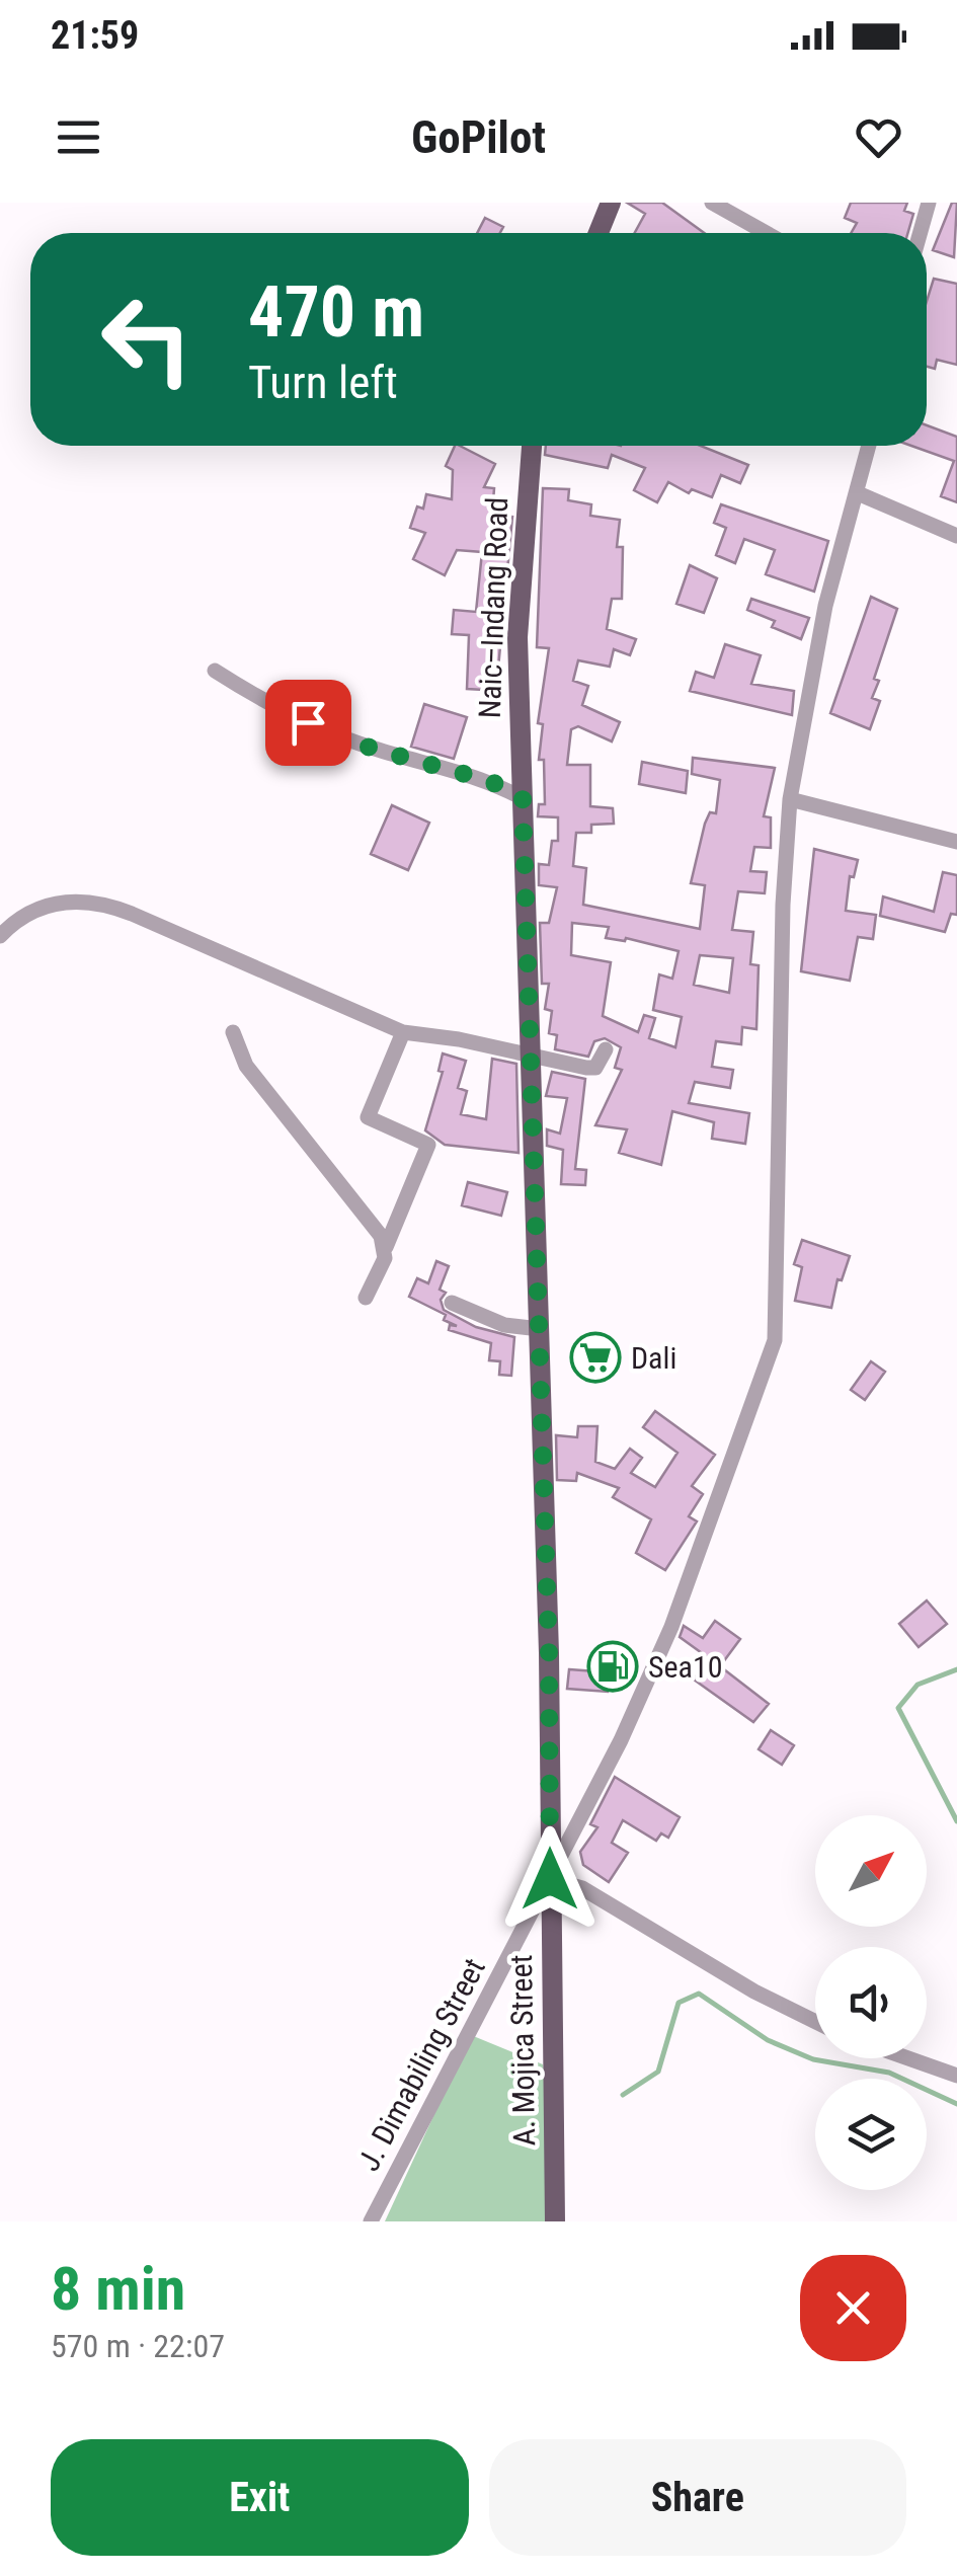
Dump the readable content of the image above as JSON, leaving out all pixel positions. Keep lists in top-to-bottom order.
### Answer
{
  "streets": {
    "main road": ["Naic–Indang Road", "A. Mojica Street"],
    "street": ["J. Dimabiling Street"]
  },
  "crossings": [
    ["Naic–Indang Road", "A. Mojica Street"],
    ["Naic–Indang Road", "J. Dimabiling Street"],
    ["A. Mojica Street", "J. Dimabiling Street"]
  ],
  "places": {
    "supermarket": ["Dali"],
    "fuel station": ["Sea10"]
  },
  "north": "top right",
  "page": {
    "status": "21:59",
    "header": "GoPilot",
    "turn": ["470 m", "Turn left"],
    "heading": ["8 min", "570 m · 22:07"],
    "buttons": ["Exit", "Share"]
  }
}
